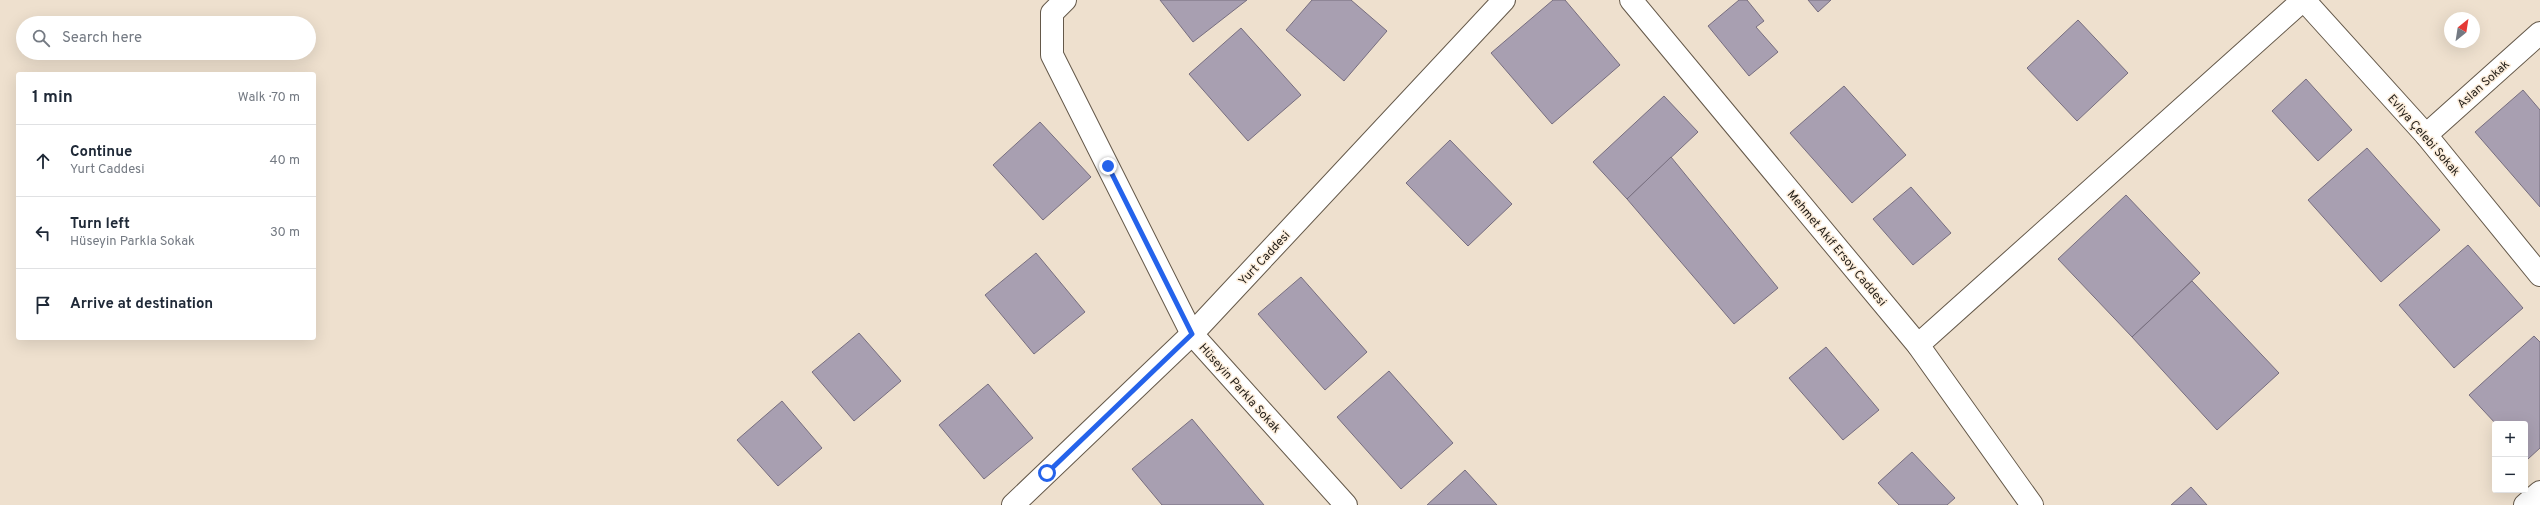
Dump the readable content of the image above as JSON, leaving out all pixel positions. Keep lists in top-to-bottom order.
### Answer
{
  "streets": {
    "street": [
      "Aslan Sokak",
      "Evliya Çelebi Sokak",
      "Mehmet Akif Ersoy Caddesi",
      "Yurt Caddesi",
      "Hüseyin Parkla Sokak"
    ]
  },
  "crossings": [
    ["Aslan Sokak", "Evliya Çelebi Sokak"],
    ["Yurt Caddesi", "Hüseyin Parkla Sokak"]
  ],
  "north": "top right",
  "page": {
    "search": "Search here",
    "heading": ["1 min", "Walk · 70 m"],
    "list": [
      ["Continue", "Yurt Caddesi", "40 m"],
      ["Turn left", "Hüseyin Parkla Sokak", "30 m"],
      "Arrive at destination"
    ],
    "map_buttons": ["+", "−"]
  }
}
